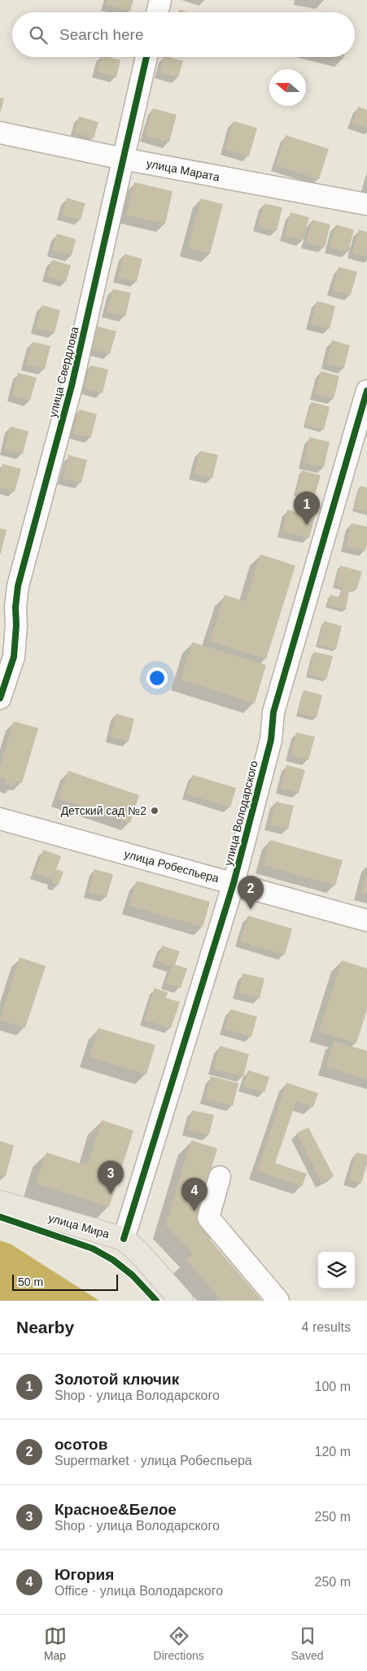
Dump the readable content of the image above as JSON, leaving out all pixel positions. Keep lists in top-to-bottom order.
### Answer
{
  "streets": {
    "main road": ["улица Мира"],
    "street": [
      "улица Марата",
      "улица Свердлова",
      "улица Володарского",
      "улица Робеспьера"
    ]
  },
  "crossings": [
    ["улица Марата", "улица Свердлова"],
    ["улица Володарского", "улица Робеспьера"],
    ["улица Володарского", "улица Мира"]
  ],
  "places": ["Детский сад №2"],
  "scale_bar": "50 m",
  "north": "left",
  "page": {
    "search": "Search here",
    "pins": [
      "1",
      "2",
      "3",
      "4"
    ],
    "scale": "50 m",
    "heading": ["Nearby", "4 results"],
    "list": [
      {
        "mark": "1",
        "name": "Золотой ключик",
        "note": "Shop · улица Володарского",
        "value": "100 m"
      },
      {
        "mark": "2",
        "name": "осотов",
        "note": "Supermarket · улица Робеспьера",
        "value": "120 m"
      },
      {
        "mark": "3",
        "name": "Красное&Белое",
        "note": "Shop · улица Володарского",
        "value": "250 m"
      },
      {
        "mark": "4",
        "name": "Югория",
        "note": "Office · улица Володарского",
        "value": "250 m"
      }
    ],
    "nav": ["Map", "Directions", "Saved"]
  }
}
